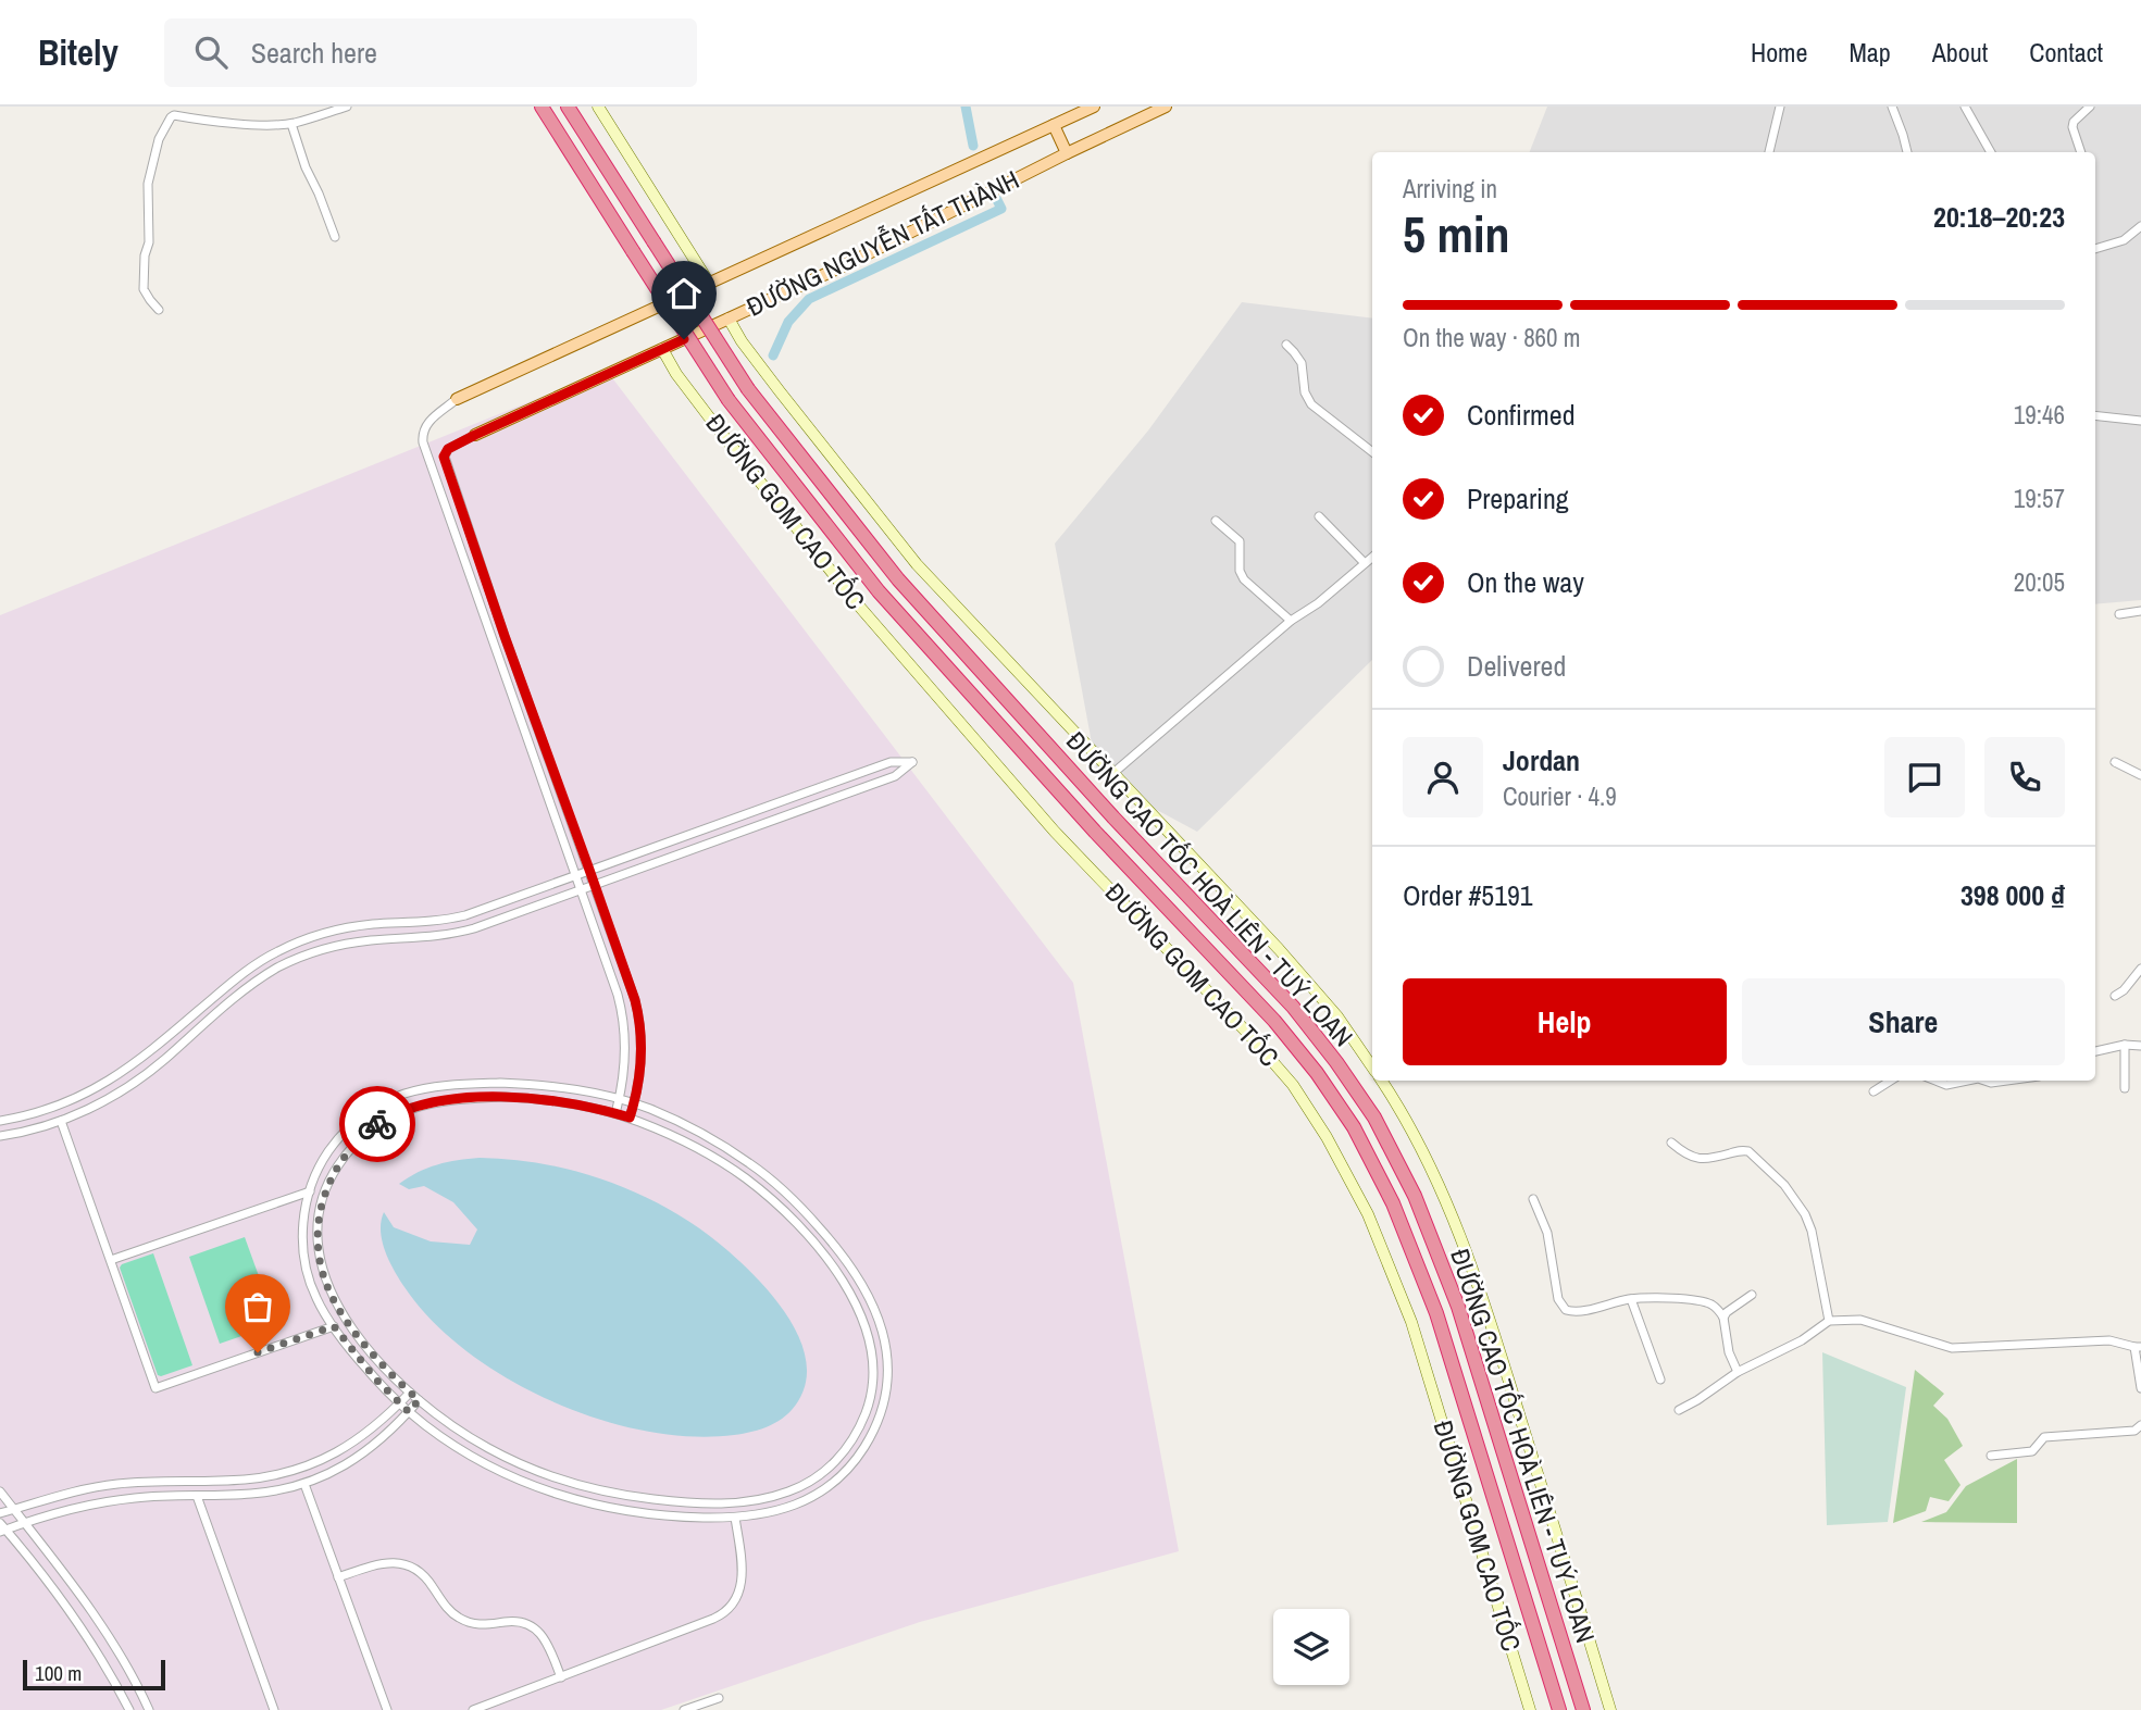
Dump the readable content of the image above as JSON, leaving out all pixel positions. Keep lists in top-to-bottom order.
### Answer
{
  "streets": {
    "highway": ["ĐƯỜNG CAO TỐC HOÀ LIÊN - TUÝ LOAN"],
    "main road": ["ĐƯỜNG NGUYỄN TẤT THÀNH", "ĐƯỜNG GOM CAO TỐC"]
  },
  "crossings": [
    ["ĐƯỜNG NGUYỄN TẤT THÀNH", "ĐƯỜNG GOM CAO TỐC"]
  ],
  "scale_bar": "100 m",
  "page": {
    "header": "Bitely",
    "search": "Search here",
    "nav": [
      "Home",
      "Map",
      "About",
      "Contact"
    ],
    "heading": ["5 min", "Arriving in", "20:18–20:23"],
    "panel": [
      "Jordan",
      "Courier · 4.9",
      "Order #5191",
      "398 000 ₫"
    ],
    "bar": "On the way · 860 m",
    "list": [
      ["Confirmed", "19:46"],
      ["Preparing", "19:57"],
      ["On the way", "20:05"],
      "Delivered"
    ],
    "buttons": ["Help", "Share"],
    "scale": "100 m"
  }
}
